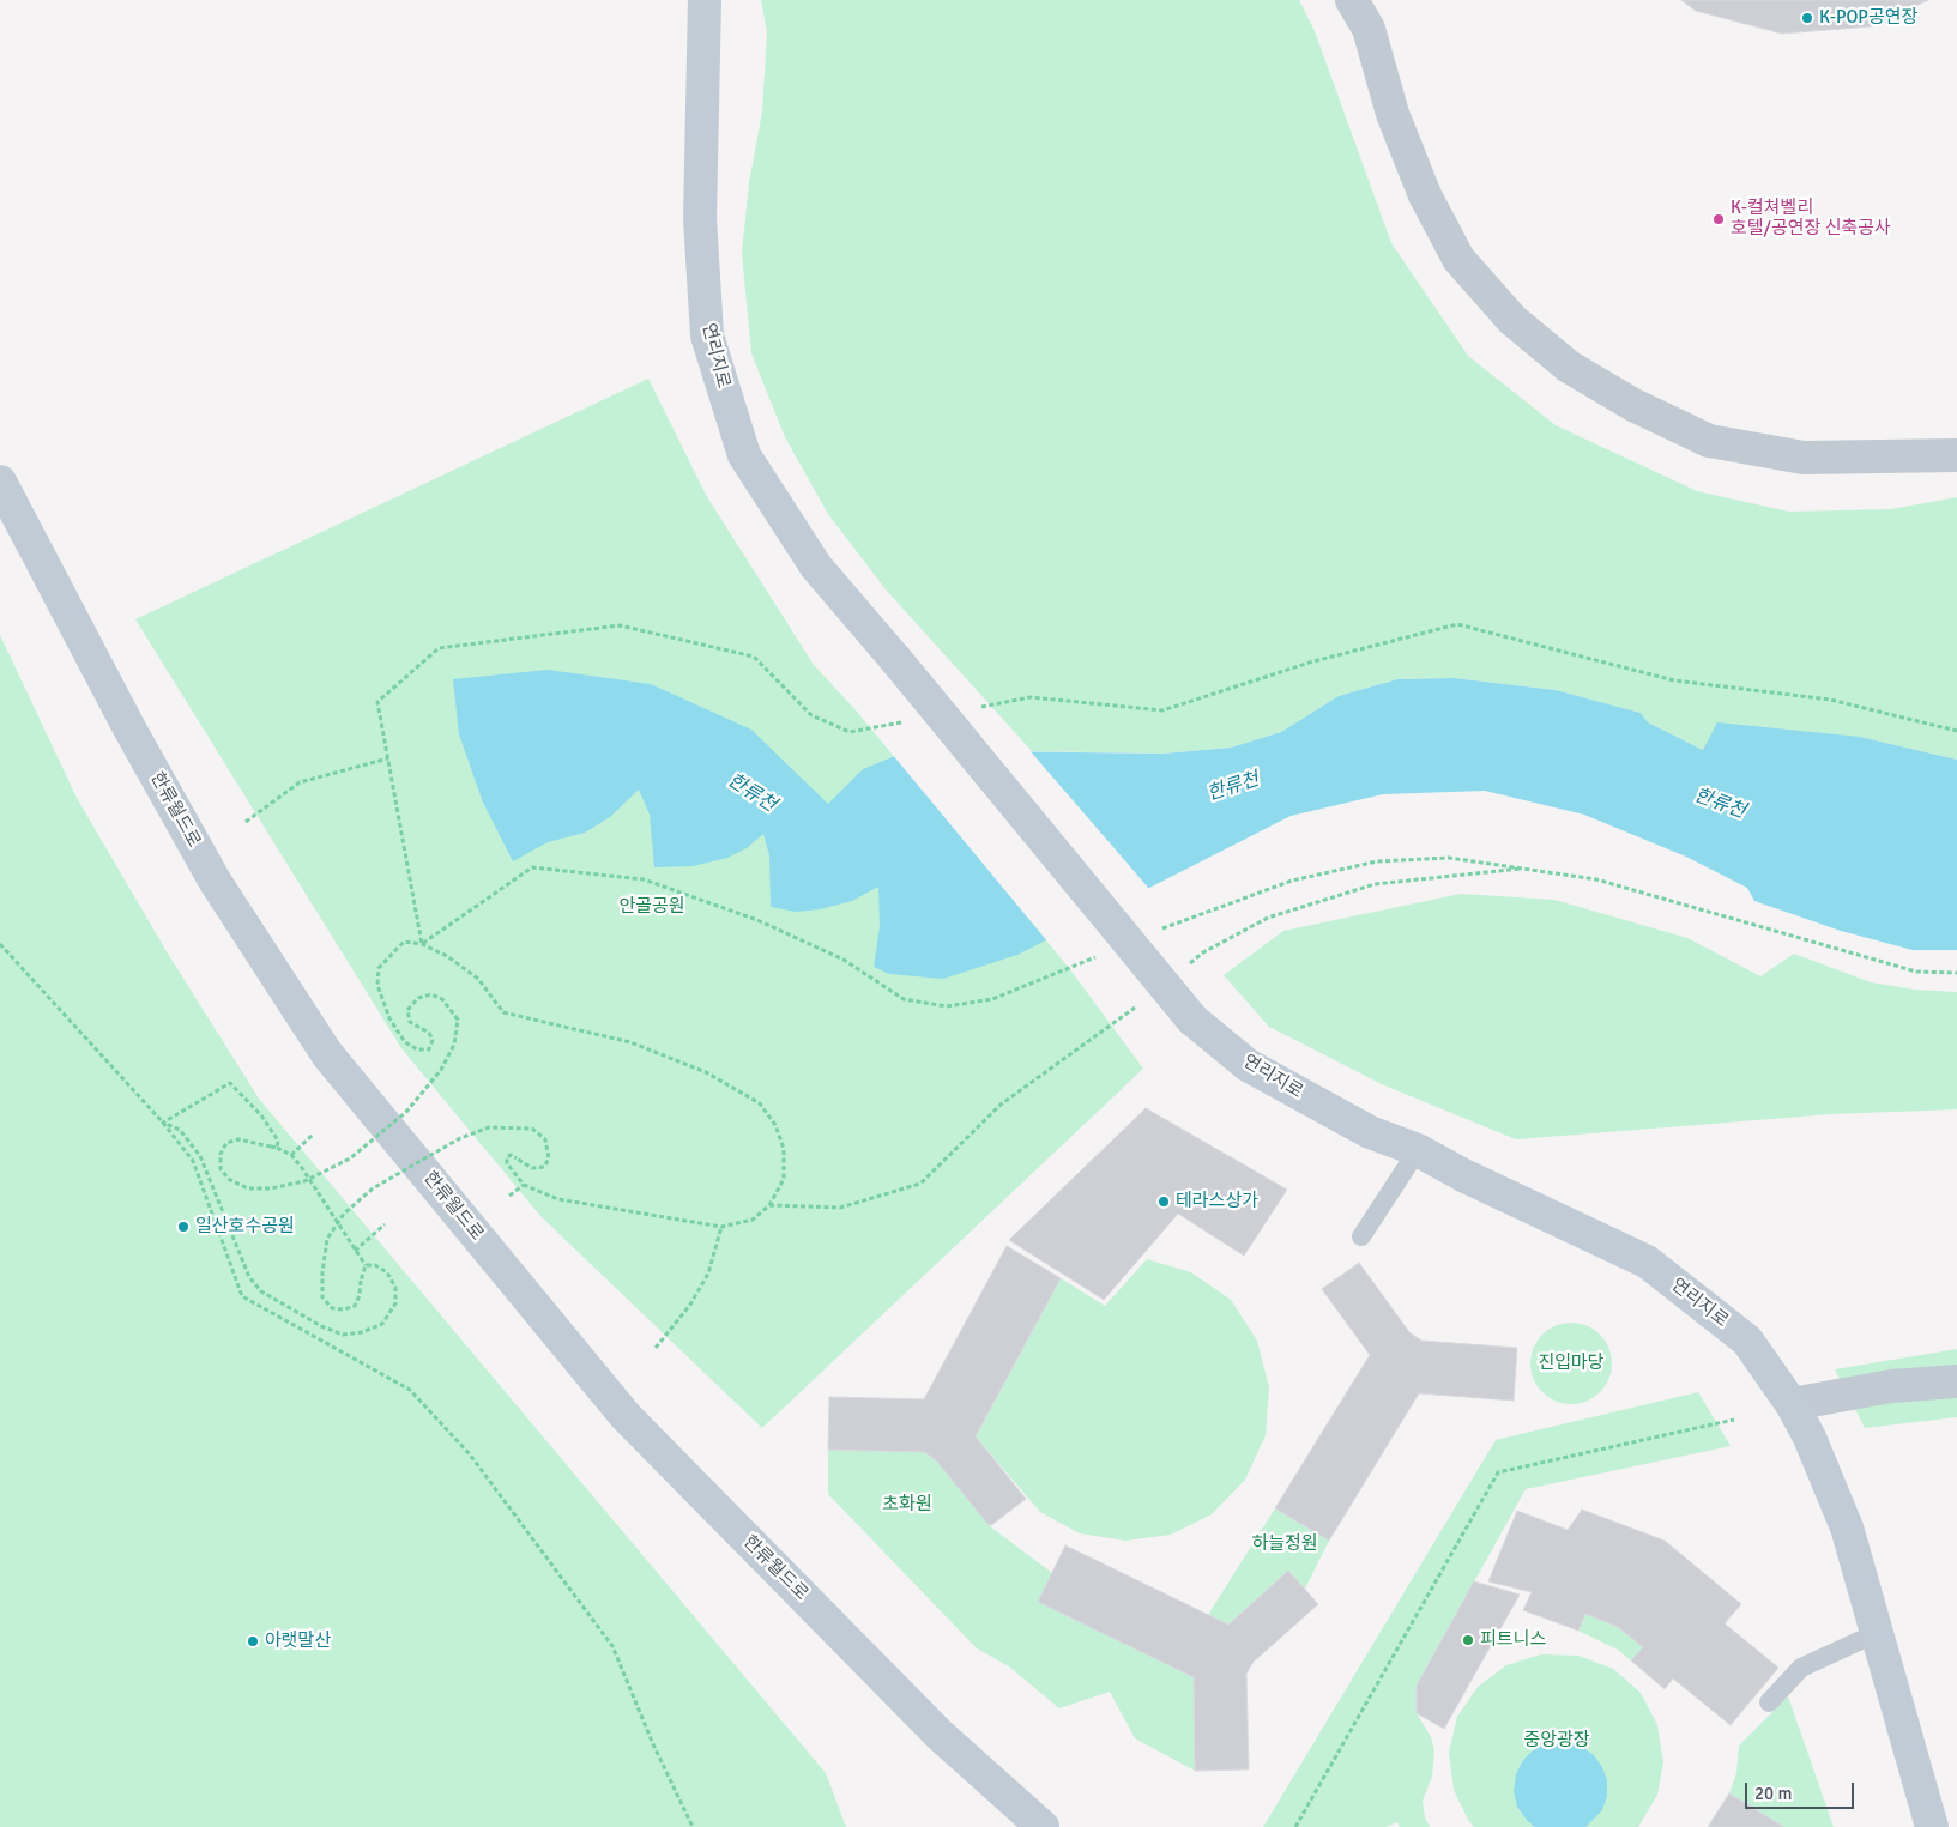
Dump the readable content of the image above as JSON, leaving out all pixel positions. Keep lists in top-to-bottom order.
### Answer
{
  "streets": {
    "street": ["연리지로", "한류월드로"]
  },
  "water": ["한류천"],
  "parks": [
    "안골공원",
    "진입마당",
    "초화원",
    "하늘정원",
    "중앙광장"
  ],
  "places": [
    "K-POP공연장",
    "K-컬쳐벨리 호텔/공연장 신축공사",
    "테라스상가",
    "일산호수공원",
    "피트니스",
    "아랫말산"
  ],
  "scale_bar": "20 m"
}
